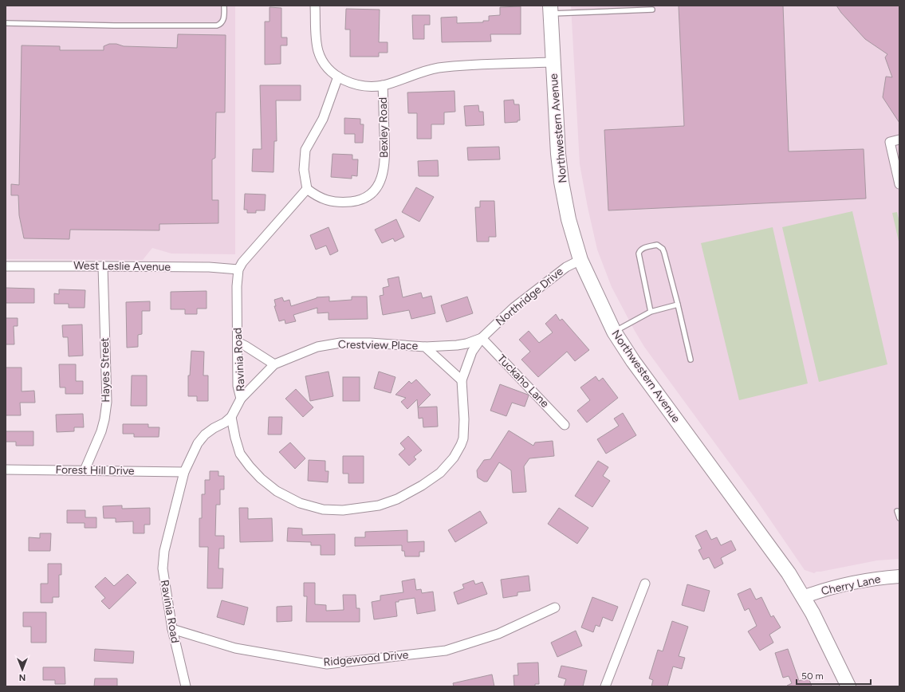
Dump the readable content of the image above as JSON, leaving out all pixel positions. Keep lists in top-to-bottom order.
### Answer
{
  "streets": {
    "main road": ["Northwestern Avenue"],
    "street": [
      "Bexley Road",
      "West Leslie Avenue",
      "Northridge Drive",
      "Crestview Place",
      "Ravinia Road",
      "Hayes Street",
      "Tuckaho Lane",
      "Forest Hill Drive",
      "Cherry Lane",
      "Ridgewood Drive"
    ]
  },
  "crossings": [
    ["Bexley Road", "Northwestern Avenue"],
    ["Northwestern Avenue", "Northridge Drive"],
    ["Northwestern Avenue", "Cherry Lane"],
    ["West Leslie Avenue", "Ravinia Road"],
    ["West Leslie Avenue", "Hayes Street"],
    ["Northridge Drive", "Crestview Place"],
    ["Northridge Drive", "Ravinia Road"],
    ["Northridge Drive", "Tuckaho Lane"],
    ["Crestview Place", "Ravinia Road"],
    ["Ravinia Road", "Forest Hill Drive"],
    ["Ravinia Road", "Ridgewood Drive"],
    ["Hayes Street", "Forest Hill Drive"]
  ],
  "scale_bar": "50 m",
  "north": "bottom"
}
